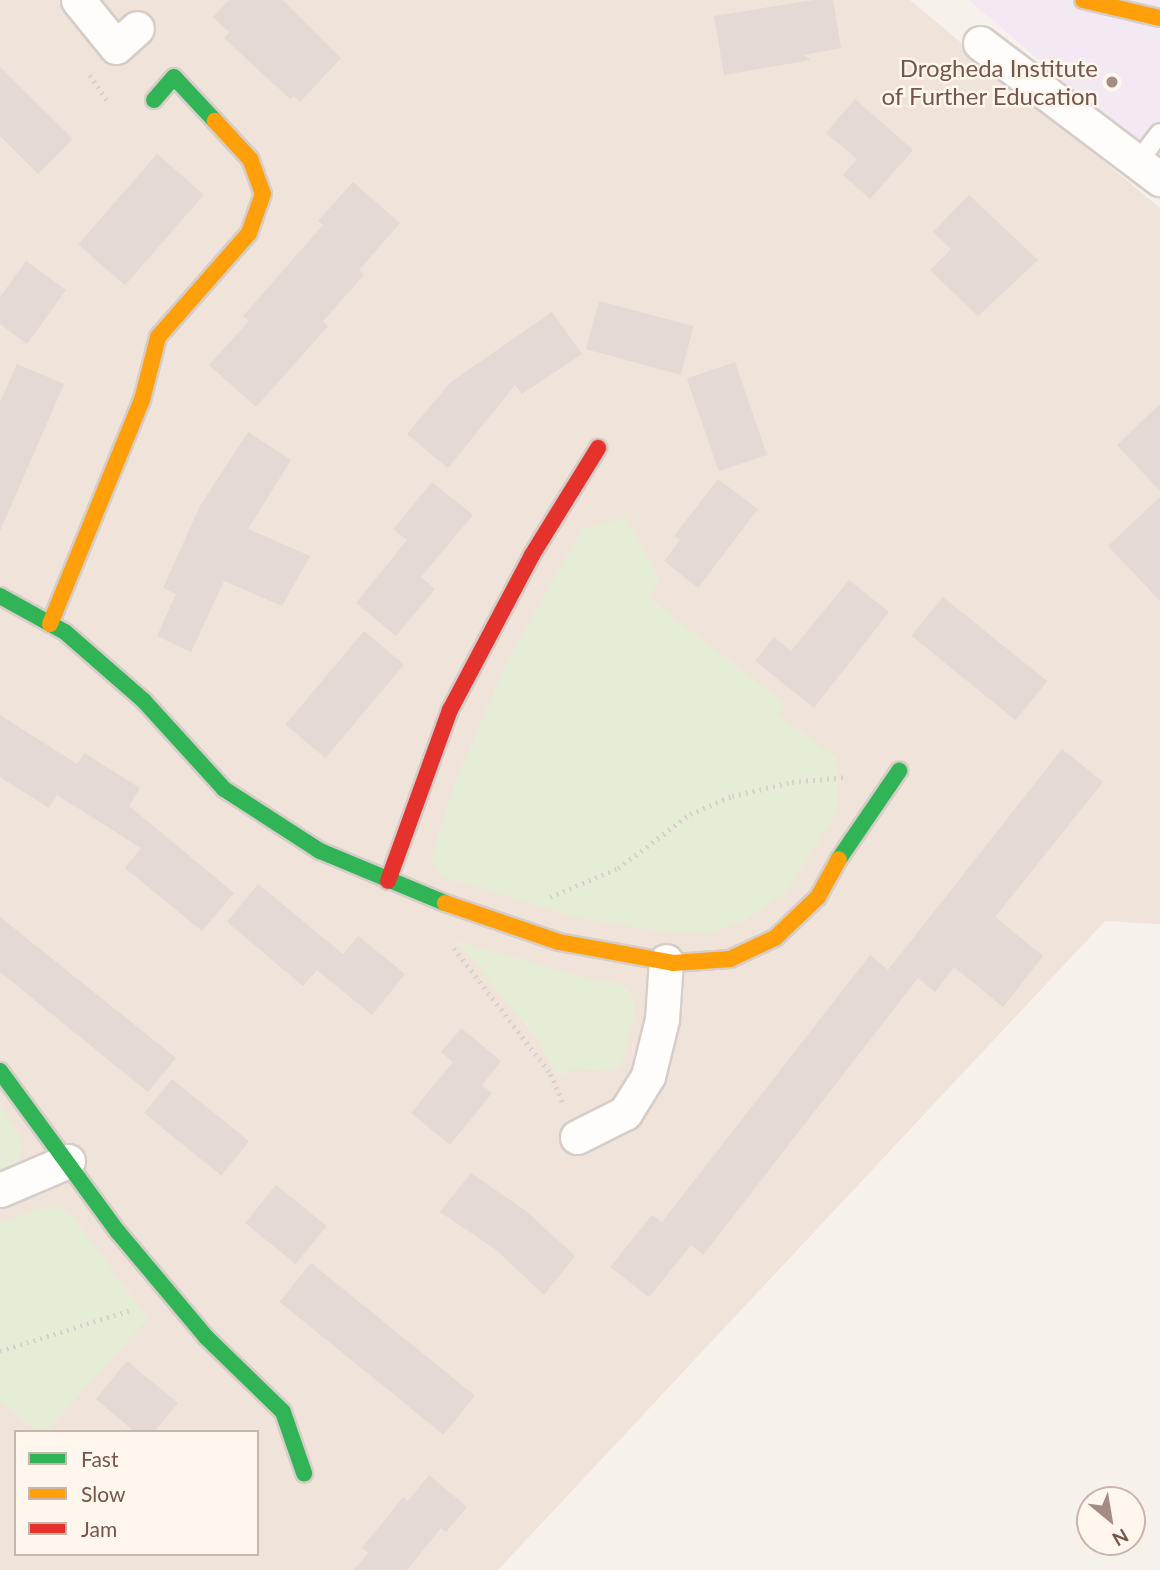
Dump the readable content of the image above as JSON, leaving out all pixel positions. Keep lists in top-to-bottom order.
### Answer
{
  "places": ["Drogheda Institute of Further Education"],
  "legend": ["Fast", "Slow", "Jam"],
  "north": "bottom right"
}
